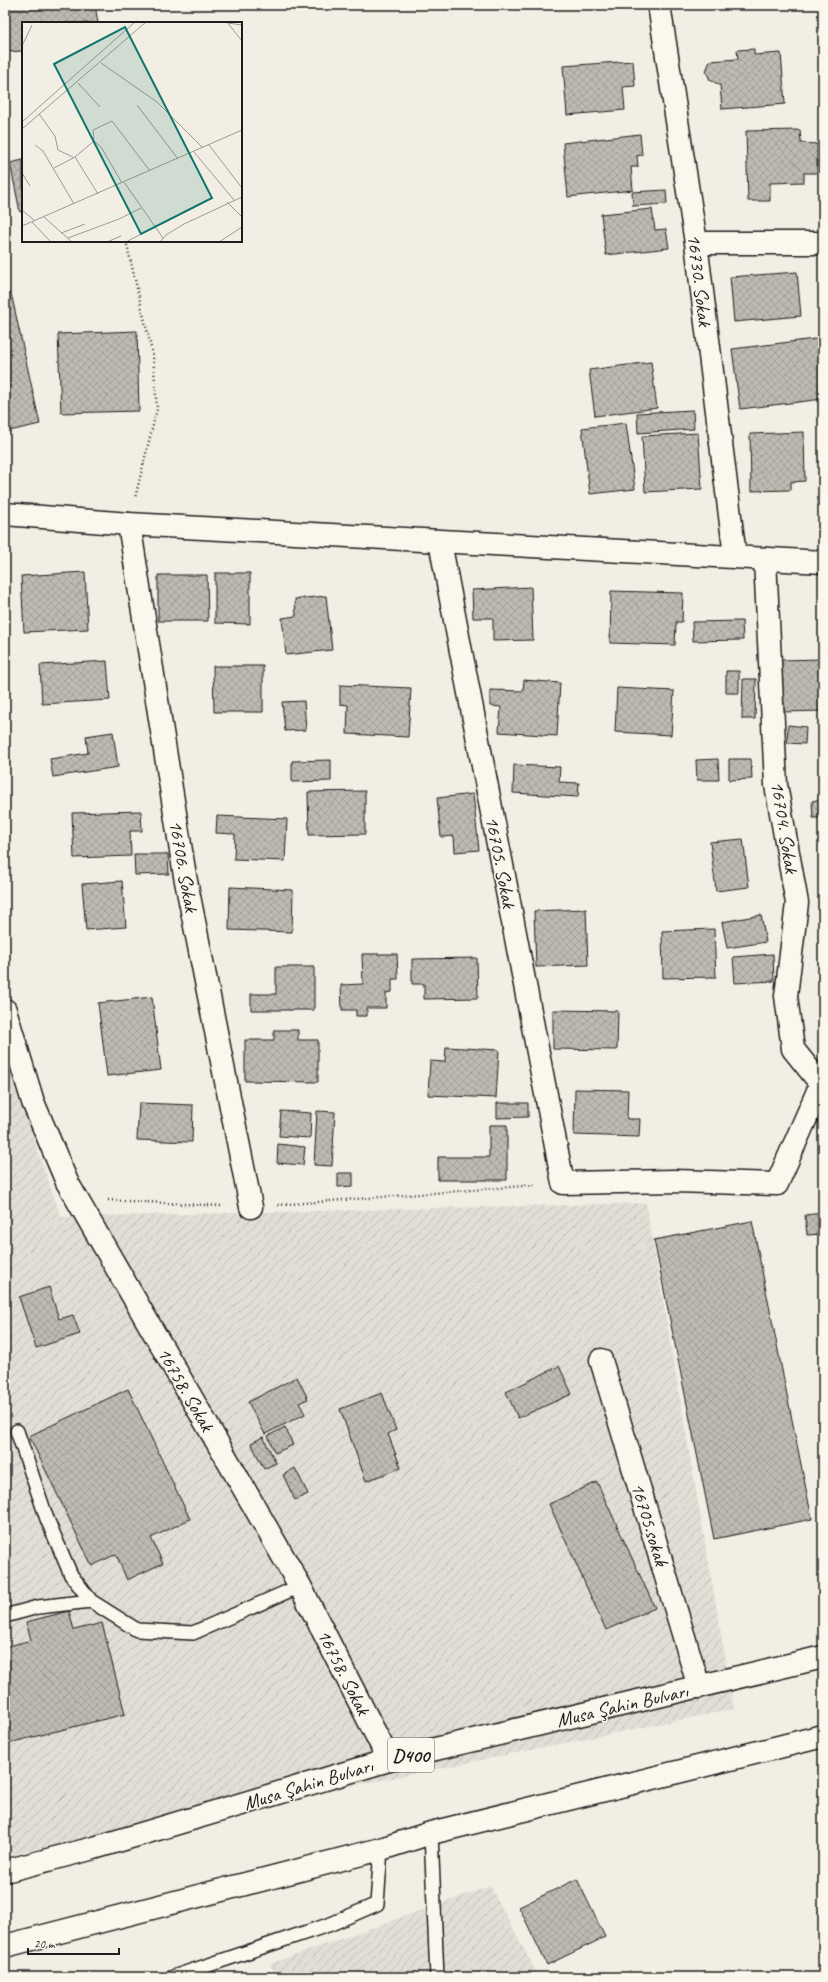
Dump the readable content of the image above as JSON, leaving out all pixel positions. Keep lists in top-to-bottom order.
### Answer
{
  "streets": {
    "main road": [
      "16730. Sokak",
      "16704. Sokak",
      "16705. Sokak",
      "16706. Sokak",
      "16758. Sokak",
      "16705.sokak",
      "Musa Şahin Bulvarı",
      "D400"
    ]
  },
  "crossings": [
    ["16758. Sokak", "Musa Şahin Bulvarı"],
    ["16705.sokak", "Musa Şahin Bulvarı"]
  ],
  "scale_bar": "20 m"
}
